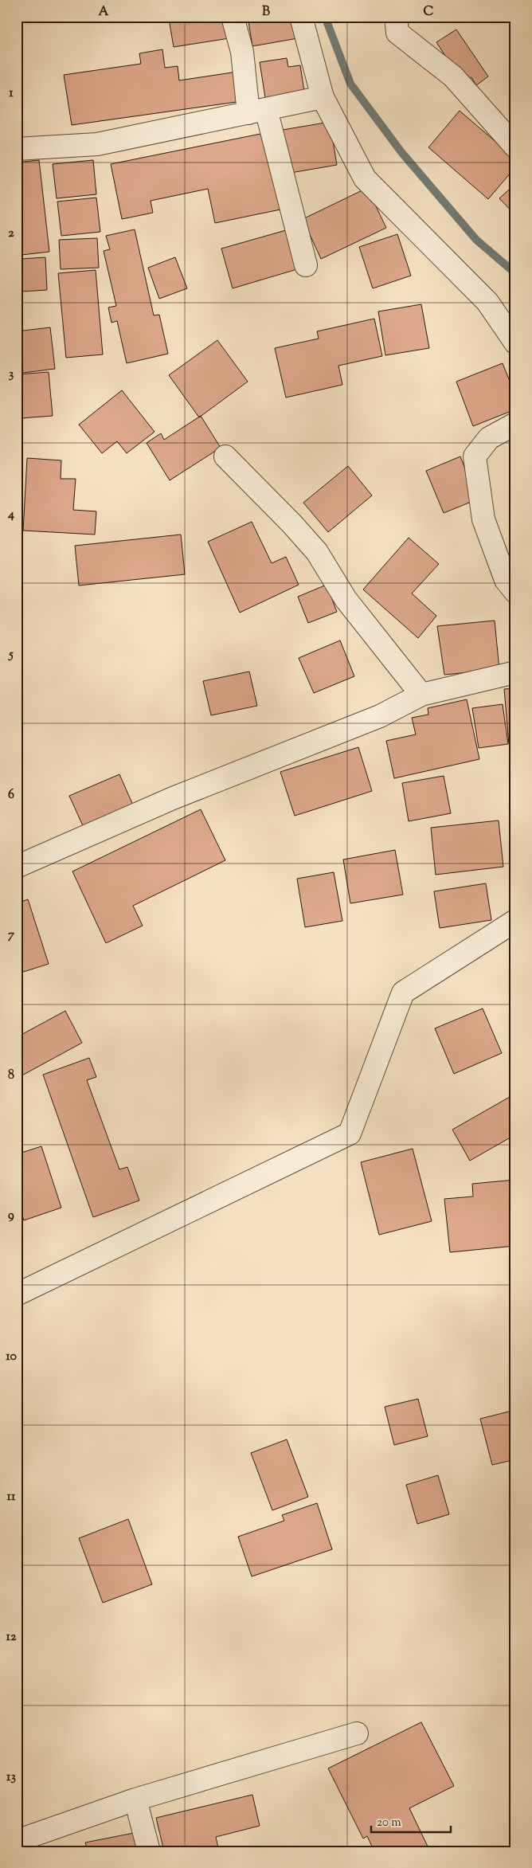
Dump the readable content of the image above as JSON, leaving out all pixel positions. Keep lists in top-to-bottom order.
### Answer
{
  "scale_bar": "20 m",
  "grid": {
    "columns": ["A", "B", "C"],
    "rows": [
      "1",
      "2",
      "3",
      "4",
      "5",
      "6",
      "7",
      "8",
      "9",
      "10",
      "11",
      "12",
      "13"
    ]
  }
}
